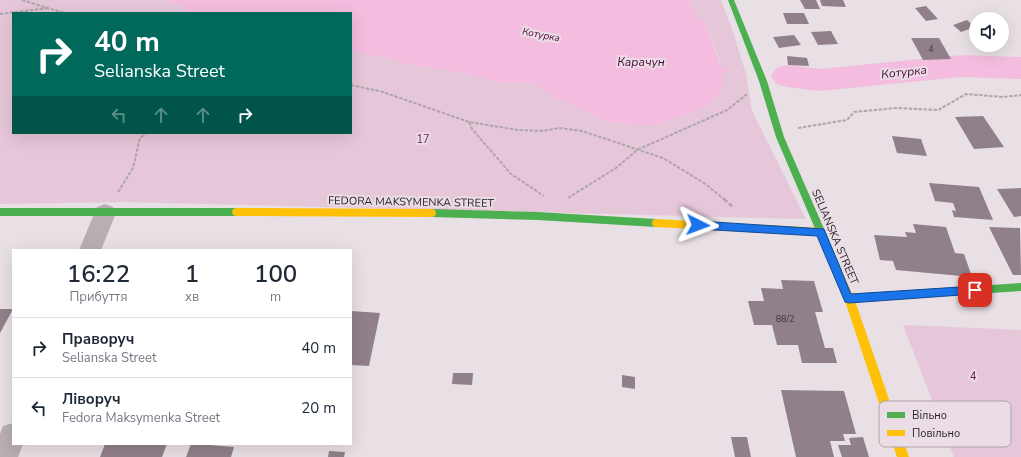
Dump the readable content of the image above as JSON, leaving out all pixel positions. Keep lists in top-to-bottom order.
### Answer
{
  "streets": {
    "street": ["FEDORA MAKSYMENKA STREET", "SELIANSKA STREET"]
  },
  "crossings": [
    ["FEDORA MAKSYMENKA STREET", "SELIANSKA STREET"]
  ],
  "water": ["Котурка", "Карачун"],
  "parks": ["17", "4"],
  "house_numbers": ["4", "88/2"],
  "legend": ["Вільно", "Повільно"],
  "page": {
    "turn": ["40 m", "Selianska Street"],
    "eta": [
      "16:22",
      "Прибуття",
      "1",
      "хв",
      "100",
      "m"
    ],
    "list": [
      {
        "name": "Праворуч",
        "note": "Selianska Street",
        "value": "40 m"
      },
      {
        "name": "Ліворуч",
        "note": "Fedora Maksymenka Street",
        "value": "20 m"
      }
    ]
  }
}
